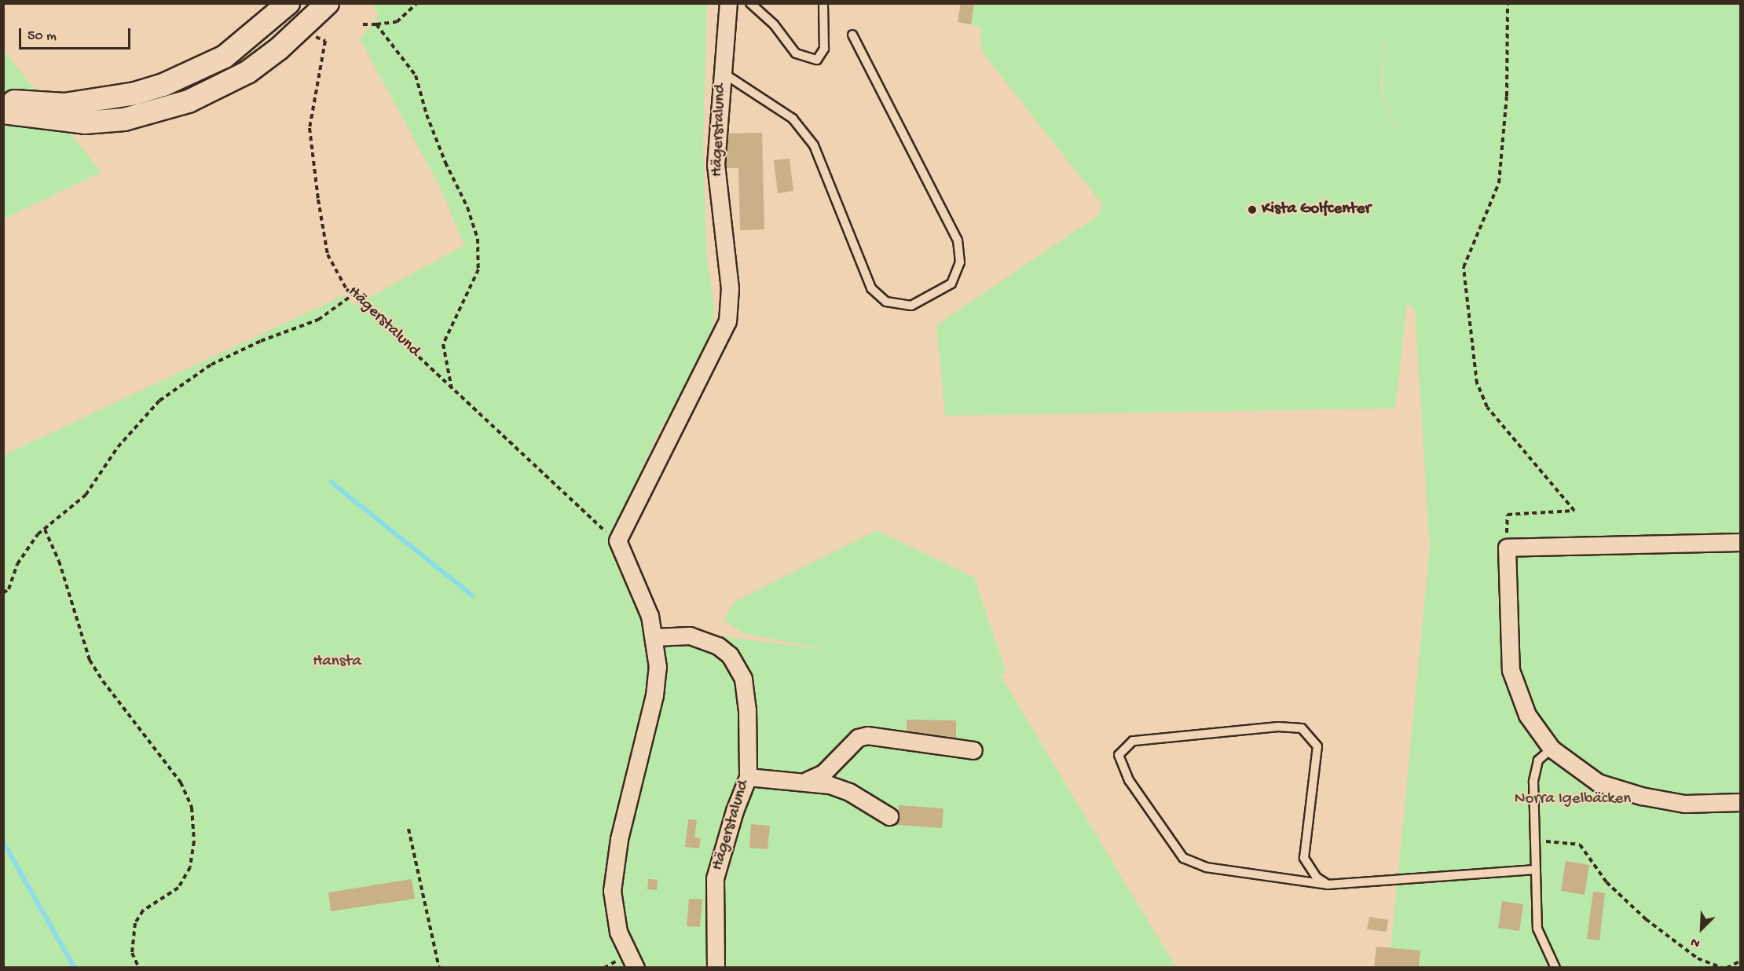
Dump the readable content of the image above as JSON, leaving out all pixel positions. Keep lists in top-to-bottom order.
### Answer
{
  "streets": {
    "street": ["Hägerstalund"]
  },
  "parks": ["Hansta", "Norra Igelbäcken"],
  "places": ["Kista Golfcenter"],
  "scale_bar": "50 m",
  "north": "bottom left"
}
